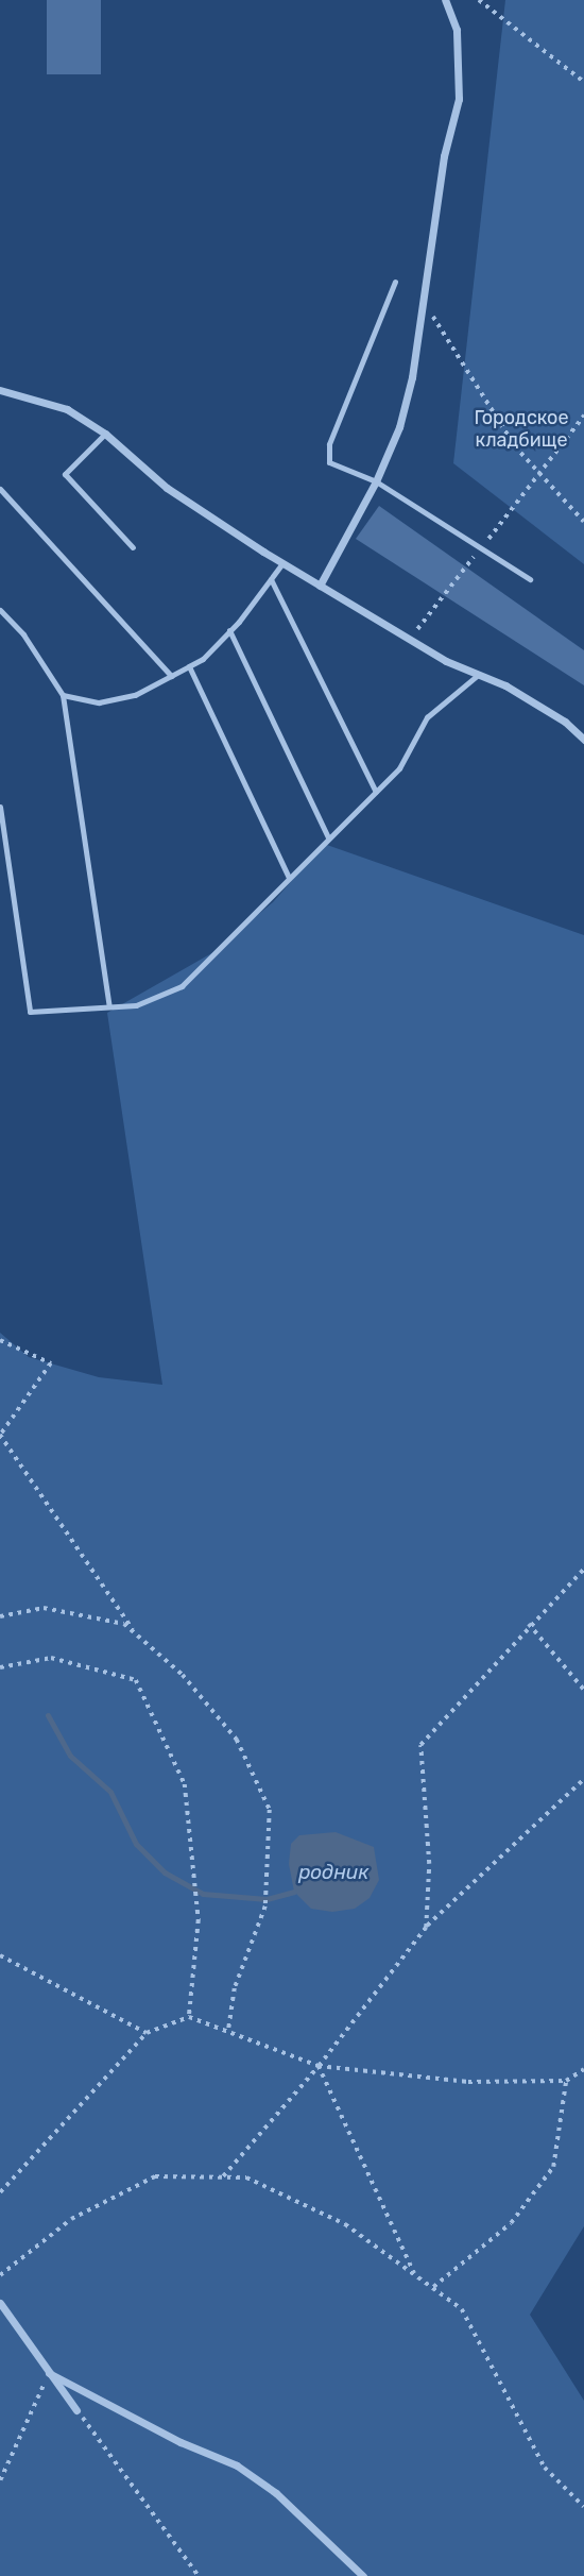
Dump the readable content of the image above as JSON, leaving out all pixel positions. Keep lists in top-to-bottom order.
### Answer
{
  "water": ["родник"],
  "parks": ["Городское кладбище"]
}
